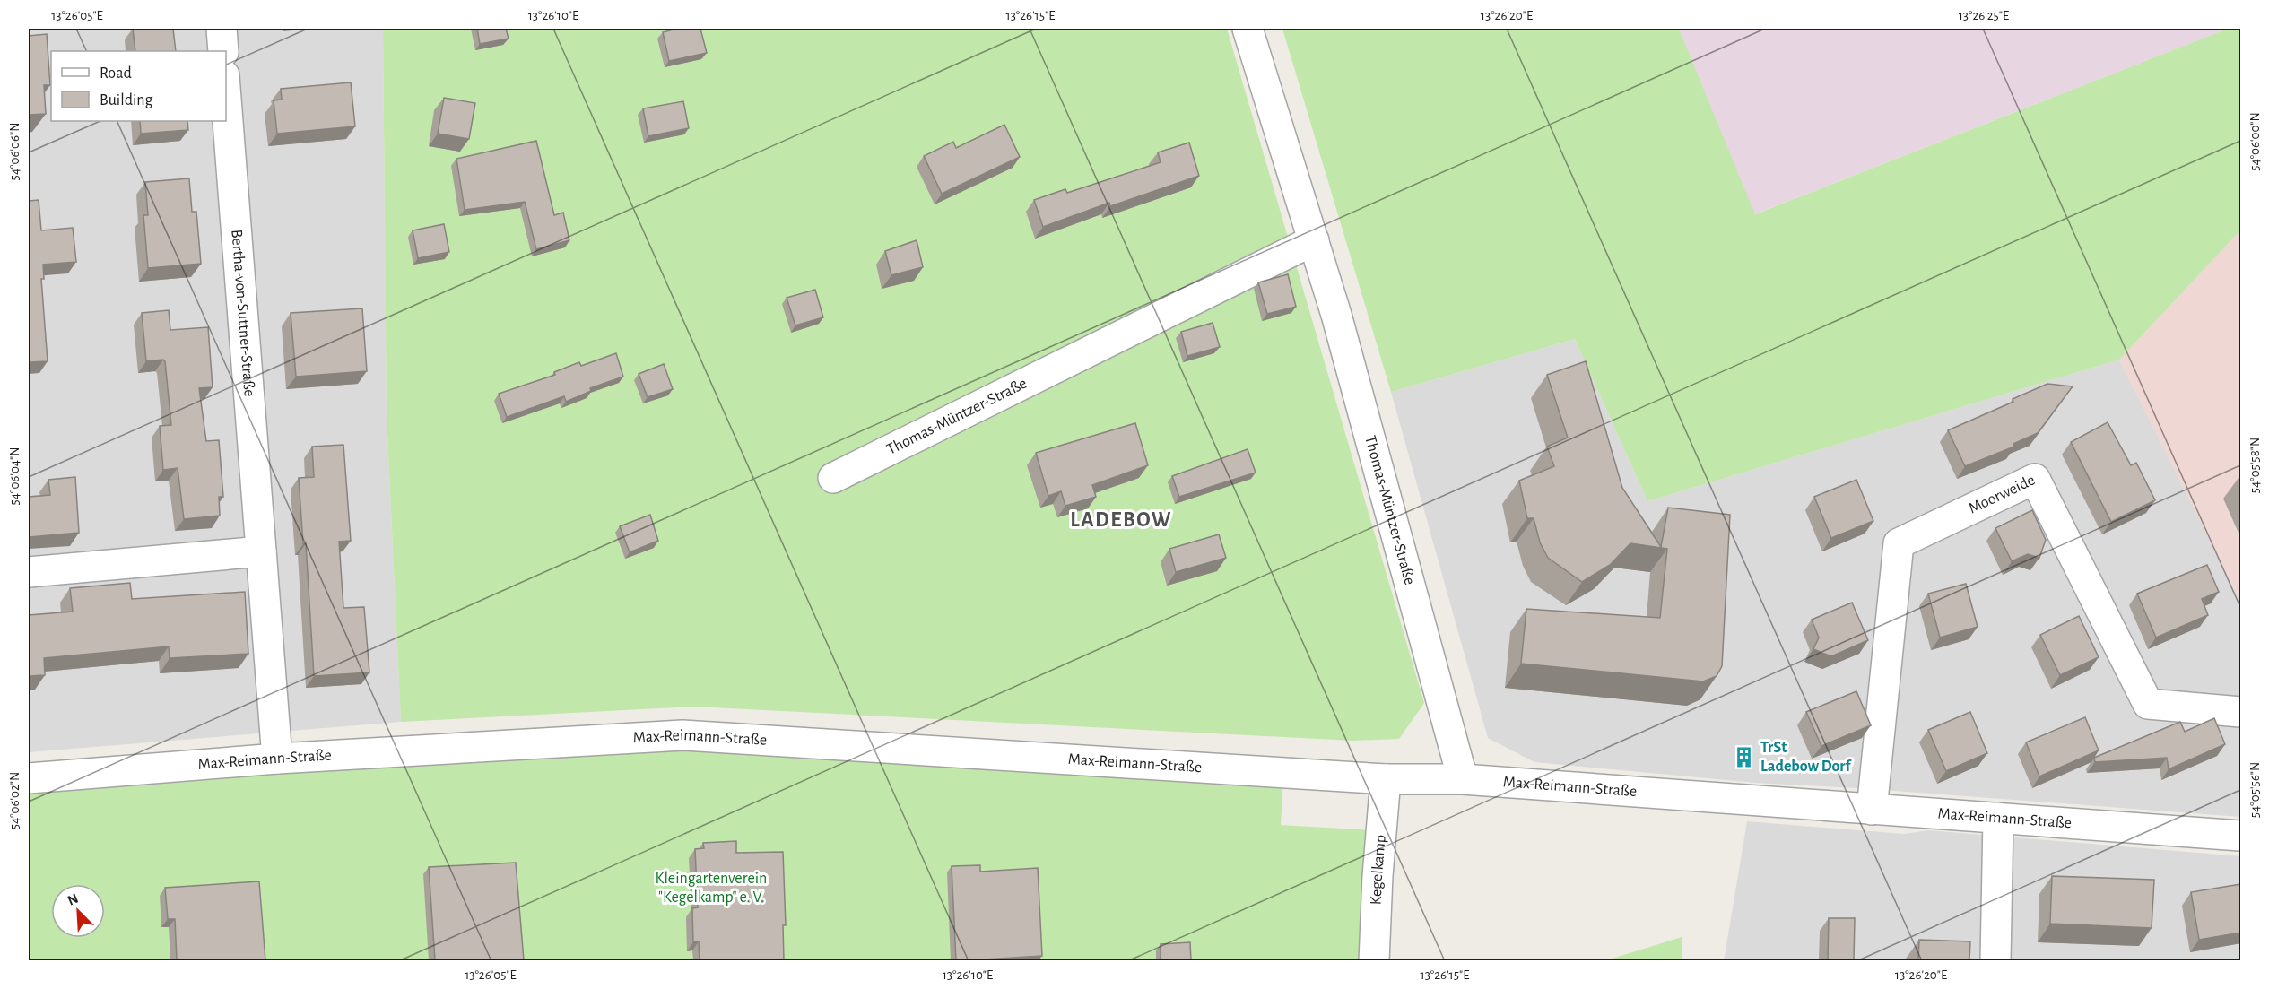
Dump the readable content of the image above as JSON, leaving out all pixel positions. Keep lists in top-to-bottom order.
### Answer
{
  "streets": {
    "street": [
      "Bertha-von-Suttner-Straße",
      "Thomas-Müntzer-Straße",
      "Moorweide",
      "Max-Reimann-Straße",
      "Kegelkamp"
    ]
  },
  "crossings": [
    ["Bertha-von-Suttner-Straße", "Max-Reimann-Straße"],
    ["Thomas-Müntzer-Straße", "Max-Reimann-Straße"],
    ["Moorweide", "Max-Reimann-Straße"],
    ["Max-Reimann-Straße", "Kegelkamp"]
  ],
  "districts": ["LADEBOW"],
  "parks": ["Kleingartenverein \"Kegelkamp\" e. V."],
  "places": {
    "building": ["TrSt Ladebow Dorf"]
  },
  "legend": ["Road", "Building"],
  "north": "top left",
  "coordinates": [
    "13°26'05\"E",
    "13°26'10\"E",
    "13°26'15\"E",
    "13°26'20\"E",
    "13°26'25\"E",
    "54°06'00\"N",
    "54°06'06\"N",
    "54°05'58\"N",
    "54°06'04\"N",
    "54°05'56\"N",
    "54°06'02\"N"
  ]
}
